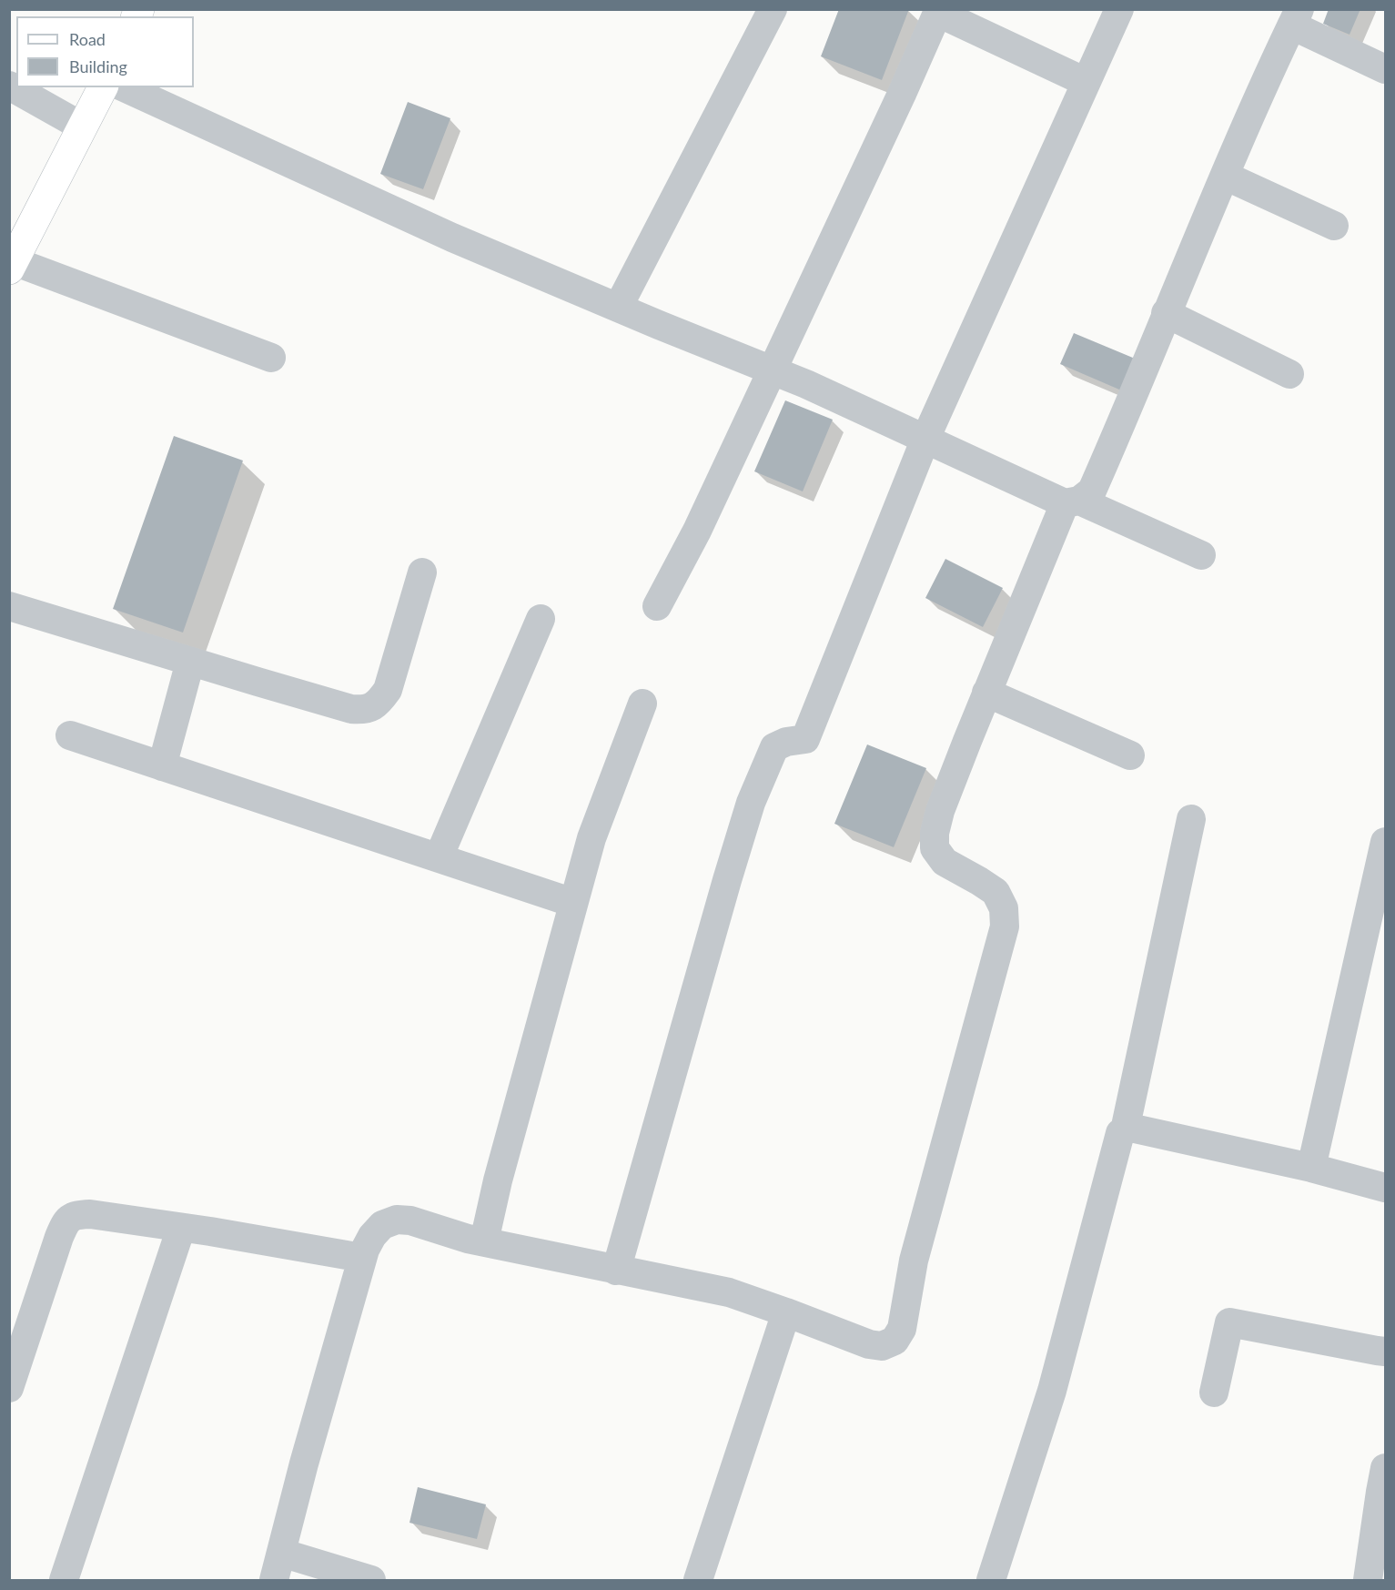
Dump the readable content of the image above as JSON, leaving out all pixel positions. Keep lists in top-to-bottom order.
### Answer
{
  "legend": ["Road", "Building"]
}
